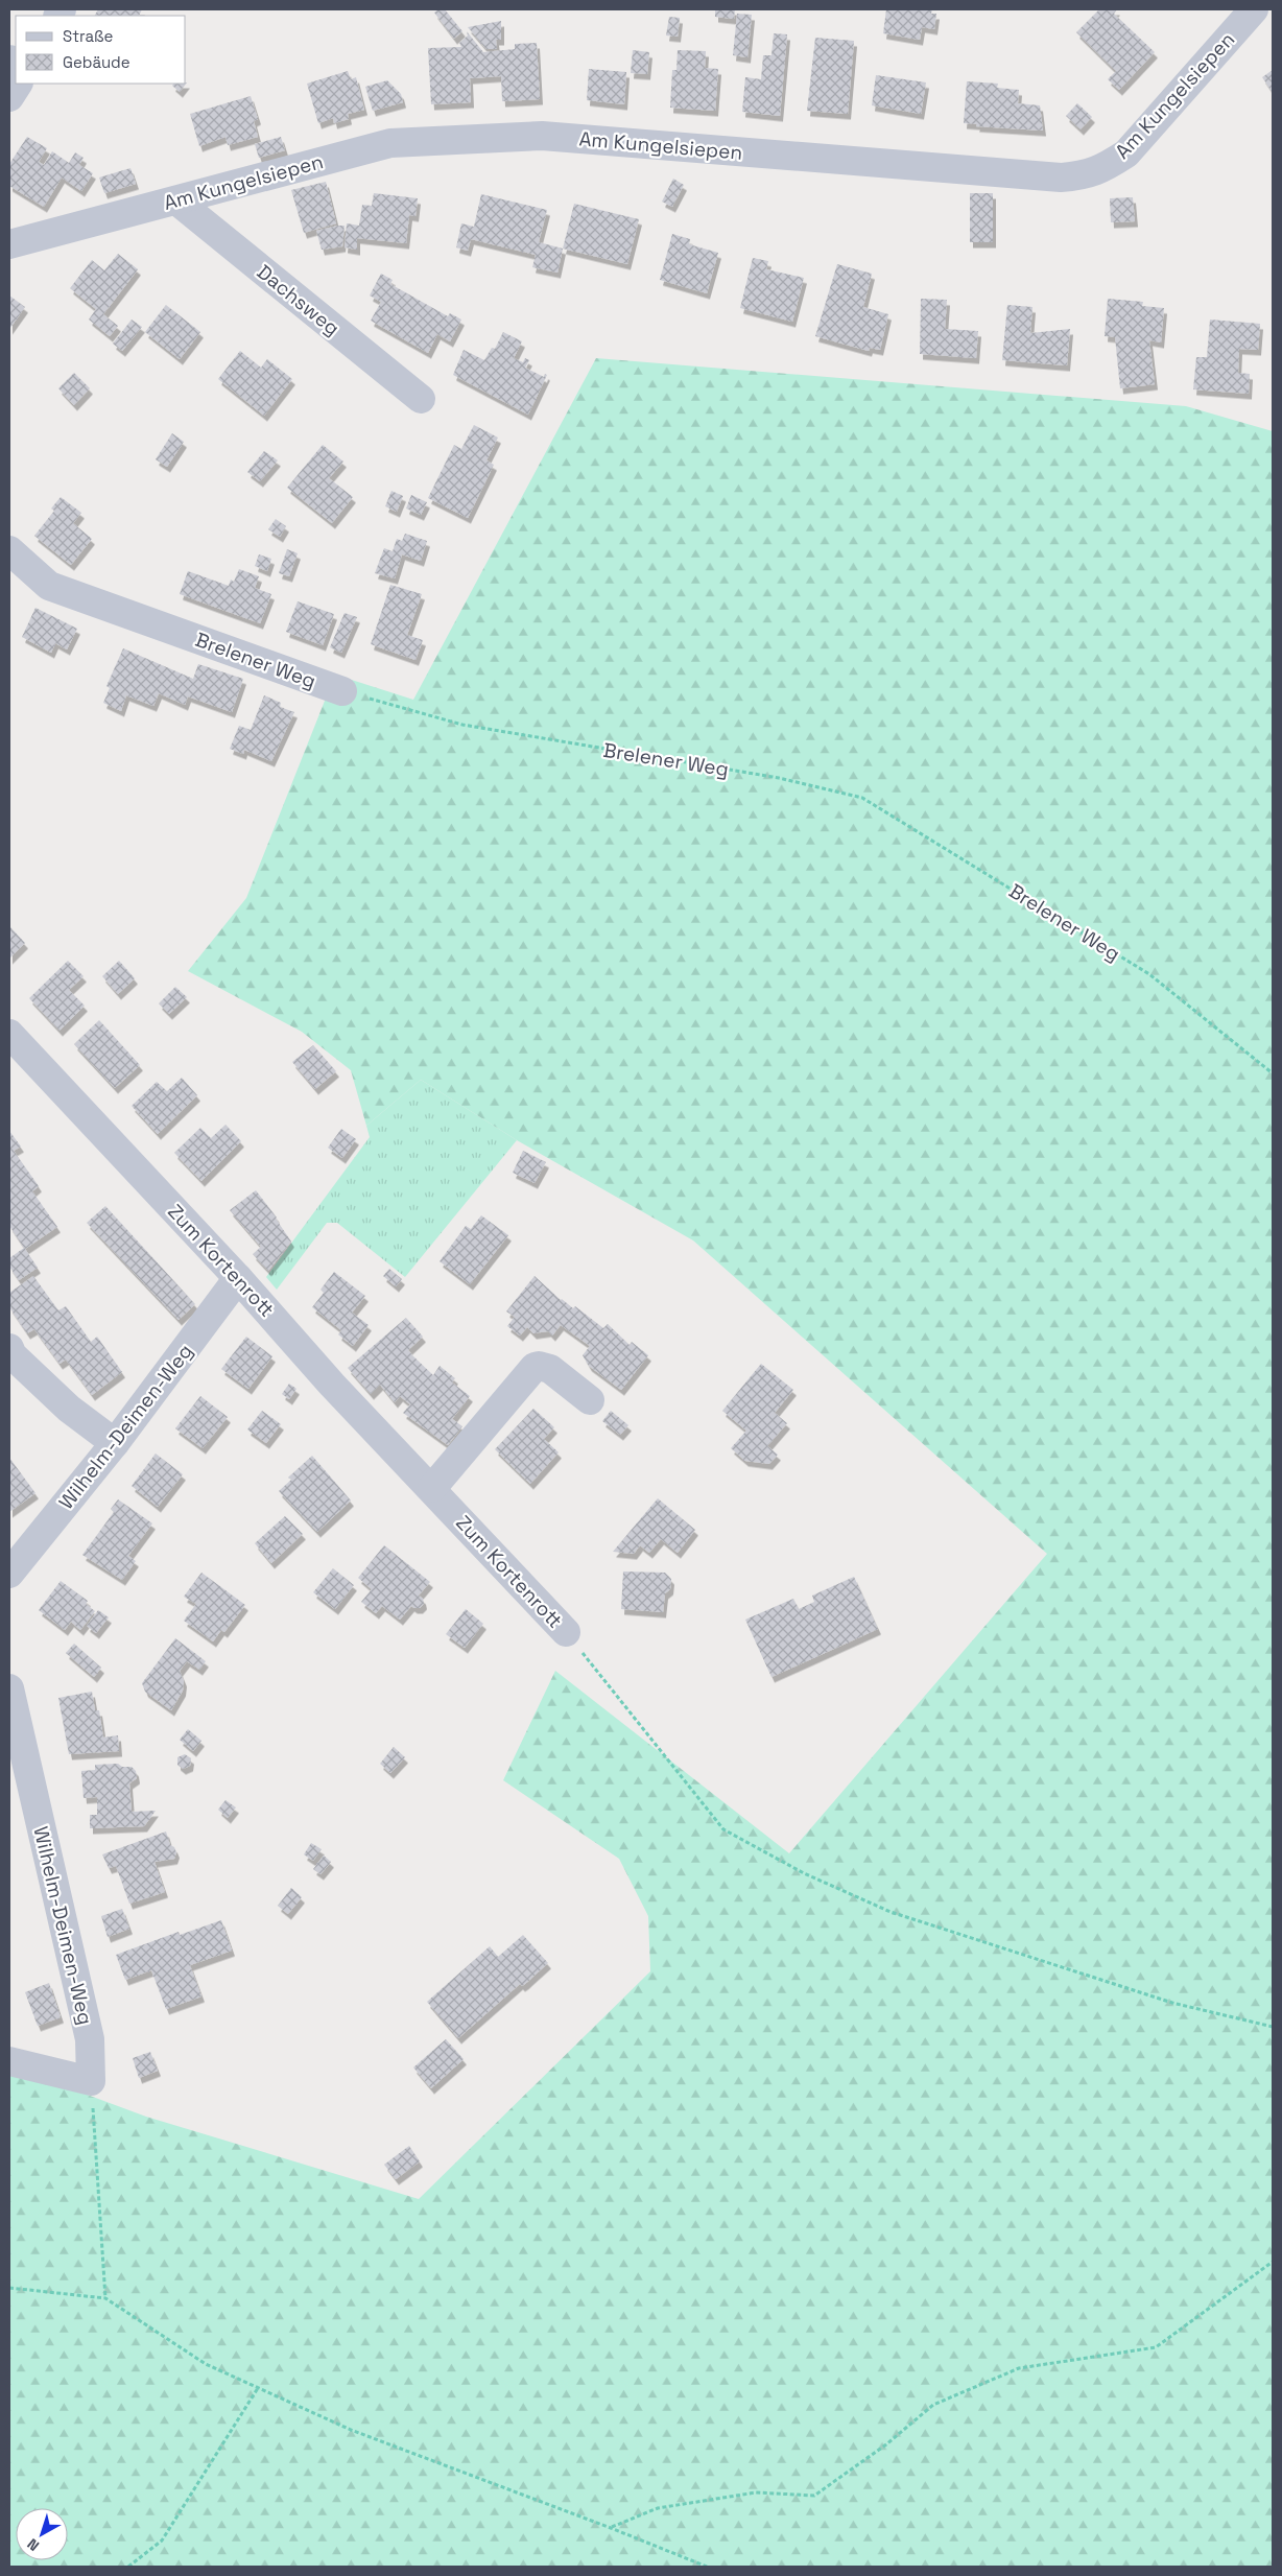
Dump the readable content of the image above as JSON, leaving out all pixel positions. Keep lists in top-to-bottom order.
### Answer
{
  "streets": {
    "street": [
      "Am Kungelsiepen",
      "Dachsweg",
      "Brelener Weg",
      "Zum Kortenrott",
      "Wilhelm-Deimen-Weg"
    ]
  },
  "crossings": [
    ["Am Kungelsiepen", "Dachsweg"],
    ["Zum Kortenrott", "Wilhelm-Deimen-Weg"]
  ],
  "legend": ["Straße", "Gebäude"],
  "north": "bottom left"
}
